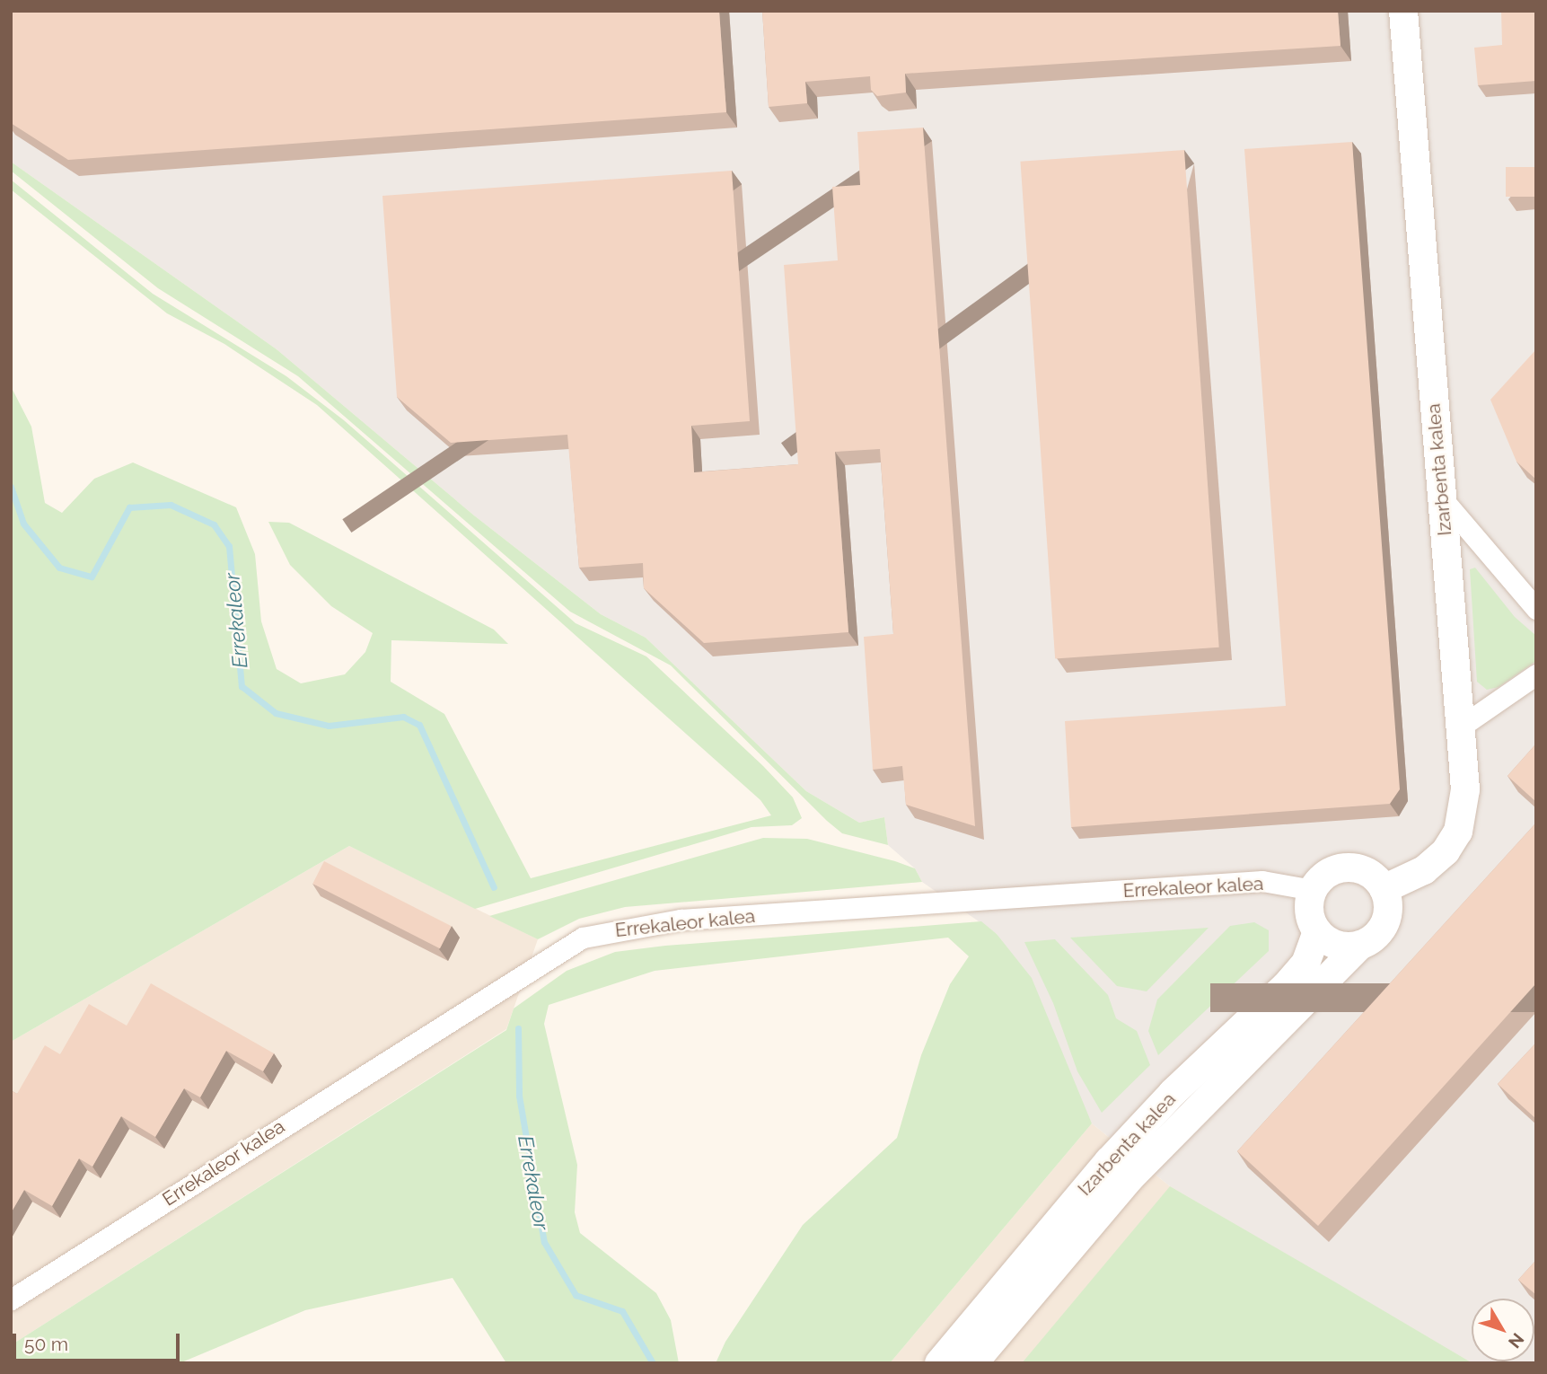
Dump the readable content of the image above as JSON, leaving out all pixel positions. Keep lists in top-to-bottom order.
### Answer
{
  "streets": {
    "main road": ["Izarbenta kalea"],
    "street": ["Errekaleor kalea"]
  },
  "crossings": [
    ["Izarbenta kalea", "Errekaleor kalea"]
  ],
  "water": ["Errekaleor"],
  "scale_bar": "50 m",
  "north": "bottom right"
}
